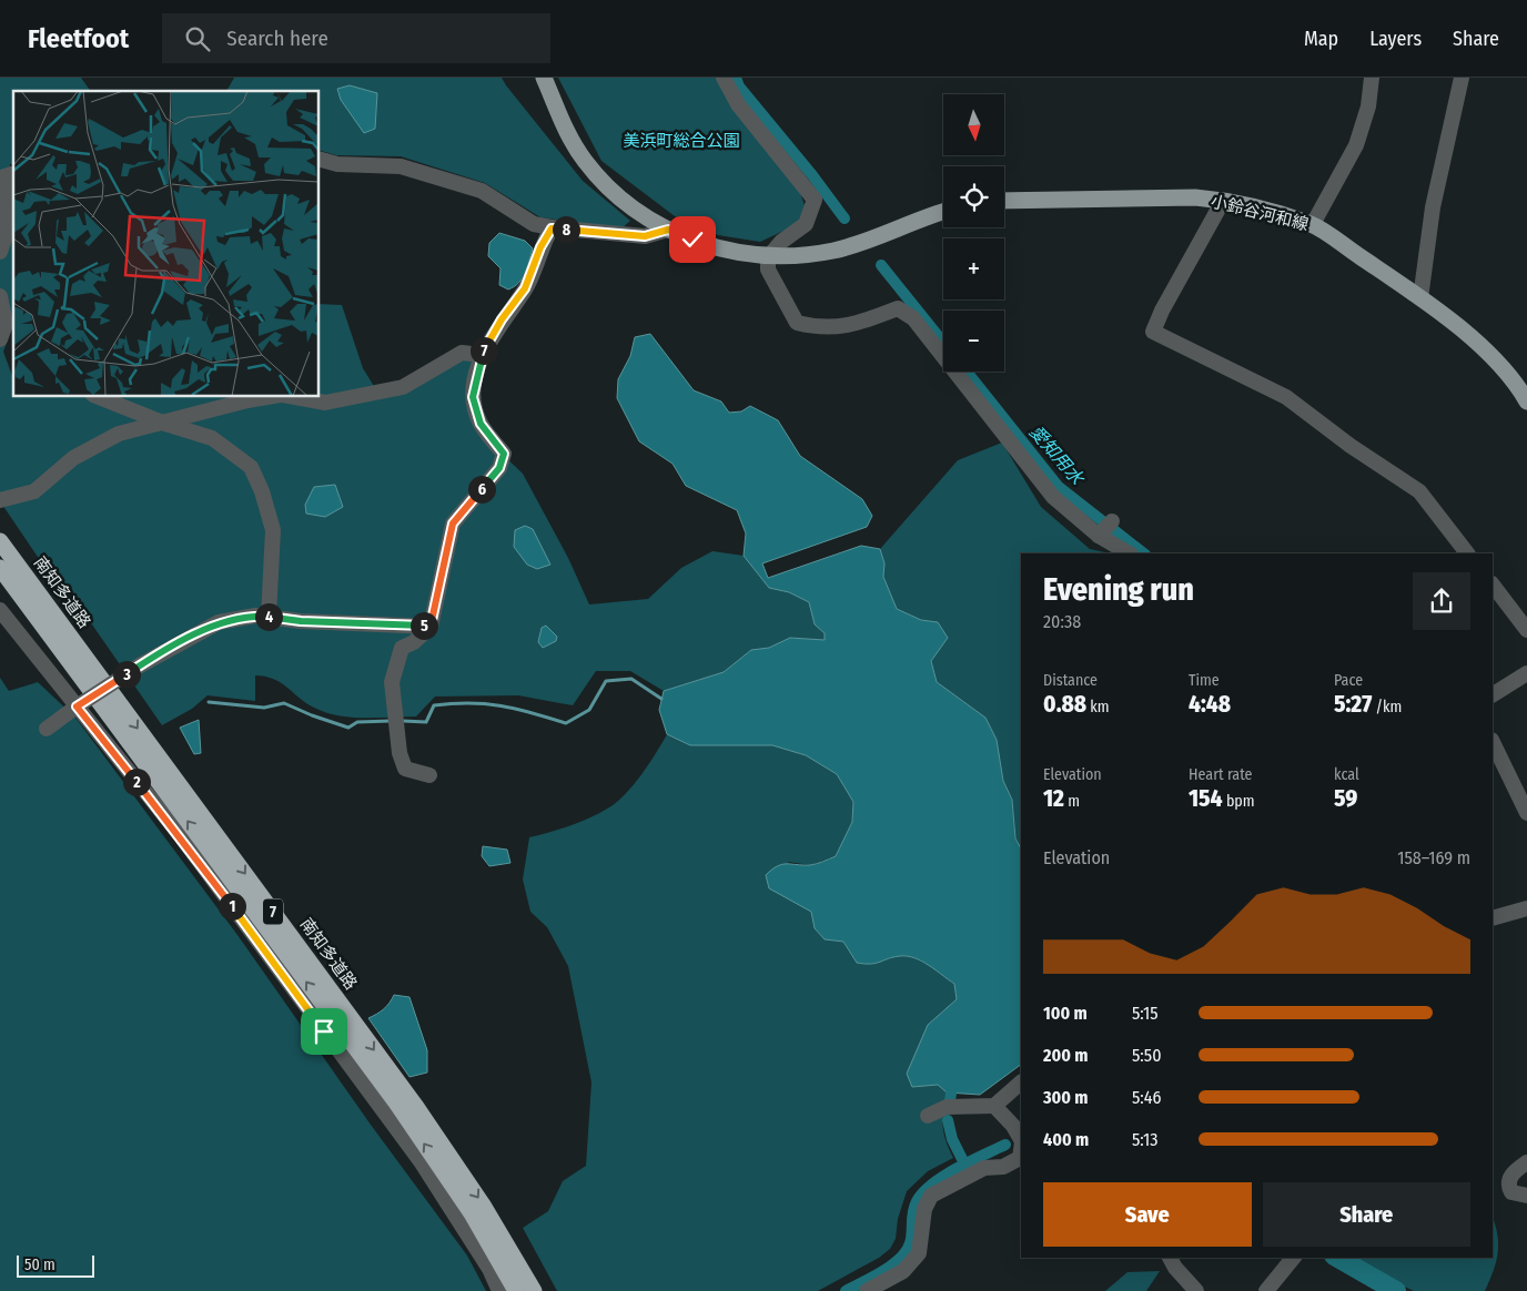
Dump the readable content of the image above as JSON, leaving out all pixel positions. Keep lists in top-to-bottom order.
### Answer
{
  "streets": {
    "highway": ["南知多道路", "7"],
    "main road": ["小鈴谷河和線"]
  },
  "water": ["愛知用水"],
  "parks": ["美浜町総合公園"],
  "scale_bar": "50 m",
  "north": "bottom",
  "page": {
    "header": "Fleetfoot",
    "search": "Search here",
    "nav": ["Map", "Layers", "Share"],
    "map_buttons": ["+", "−"],
    "pins": [
      "8",
      "7",
      "6",
      "4",
      "5",
      "3",
      "2",
      "1"
    ],
    "heading": ["Evening run", "20:38"],
    "stats": [
      ["Distance", "0.88 km"],
      ["Time", "4:48"],
      ["Pace", "5:27 /km"],
      ["Elevation", "12 m"],
      ["Heart rate", "154 bpm"],
      ["kcal", "59"]
    ],
    "chart": ["Elevation", "158–169 m"],
    "list": [
      {
        "name": "100 m",
        "note": "5:15"
      },
      {
        "name": "200 m",
        "note": "5:50"
      },
      {
        "name": "300 m",
        "note": "5:46"
      },
      {
        "name": "400 m",
        "note": "5:13"
      }
    ],
    "buttons": ["Save", "Share"],
    "scale": "50 m"
  }
}
